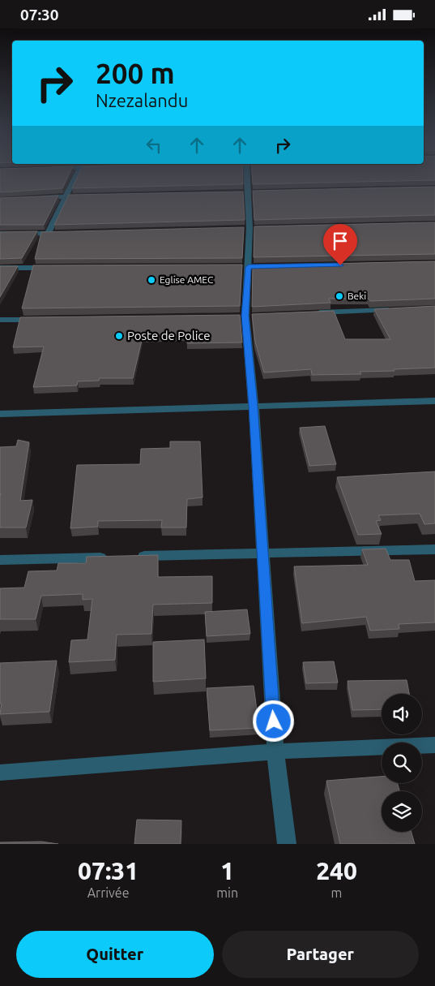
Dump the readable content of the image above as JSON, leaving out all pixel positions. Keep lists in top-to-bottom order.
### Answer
{
  "places": ["Eglise AMEC", "Beki", "Poste de Police"],
  "page": {
    "status": "07:30",
    "turn": ["200 m", "Nzezalandu"],
    "eta": [
      "07:31",
      "Arrivée",
      "1",
      "min",
      "240",
      "m"
    ],
    "buttons": ["Quitter", "Partager"]
  }
}
